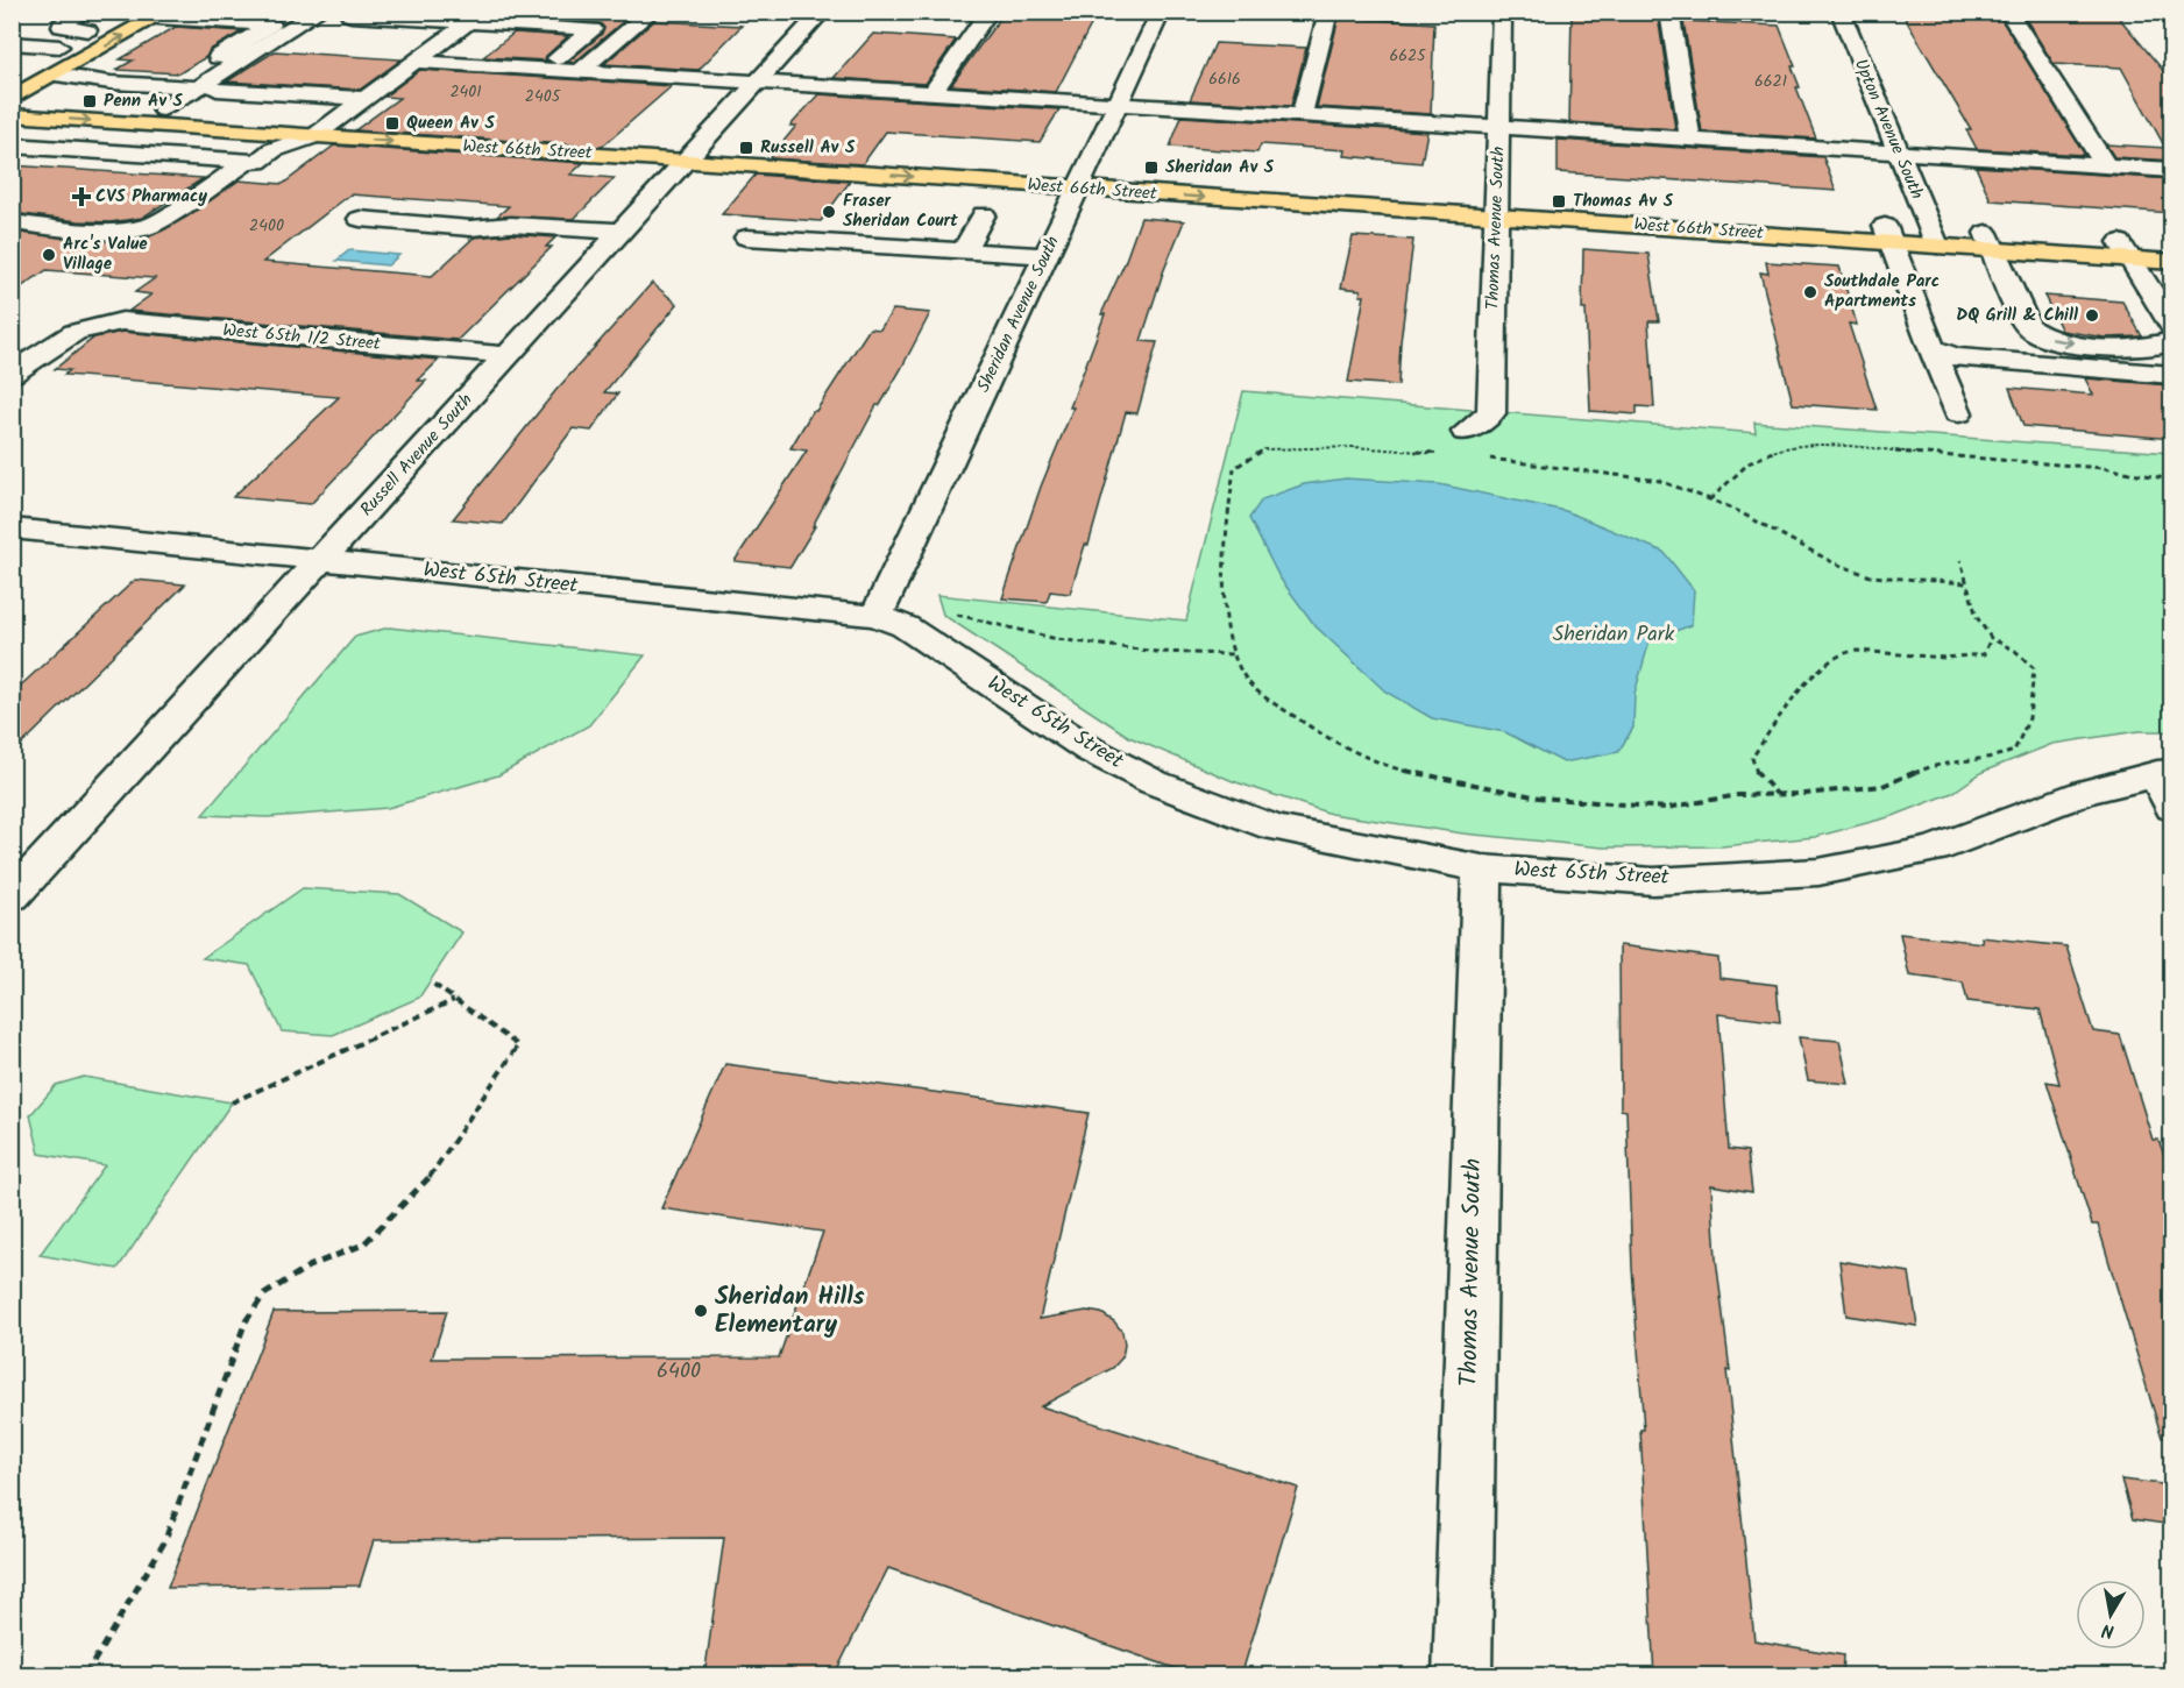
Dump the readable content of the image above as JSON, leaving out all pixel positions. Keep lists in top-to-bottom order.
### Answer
{
  "streets": {
    "main road": ["West 66th Street"],
    "street": [
      "Upton Avenue South",
      "Thomas Avenue South",
      "Sheridan Avenue South",
      "West 65th 1/2 Street",
      "Russell Avenue South",
      "West 65th Street"
    ]
  },
  "crossings": [
    ["Upton Avenue South", "West 66th Street"],
    ["West 66th Street", "Thomas Avenue South"],
    ["West 66th Street", "Sheridan Avenue South"],
    ["West 66th Street", "Russell Avenue South"],
    ["Thomas Avenue South", "West 65th Street"],
    ["Sheridan Avenue South", "West 65th Street"],
    ["West 65th 1/2 Street", "Russell Avenue South"],
    ["Russell Avenue South", "West 65th Street"]
  ],
  "parks": ["Sheridan Park"],
  "places": {
    "transit": [
      "Penn Av S",
      "Queen Av S",
      "Russell Av S",
      "Sheridan Av S",
      "Thomas Av S"
    ],
    "health": ["CVS Pharmacy"],
    "other": [
      "Fraser Sheridan Court",
      "Arc's Value Village",
      "Southdale Parc Apartments",
      "DQ Grill & Chill",
      "Sheridan Hills Elementary"
    ]
  },
  "house_numbers": [
    "6625",
    "6616",
    "6621",
    "2401",
    "2405",
    "2400",
    "6400"
  ],
  "north": "bottom"
}
